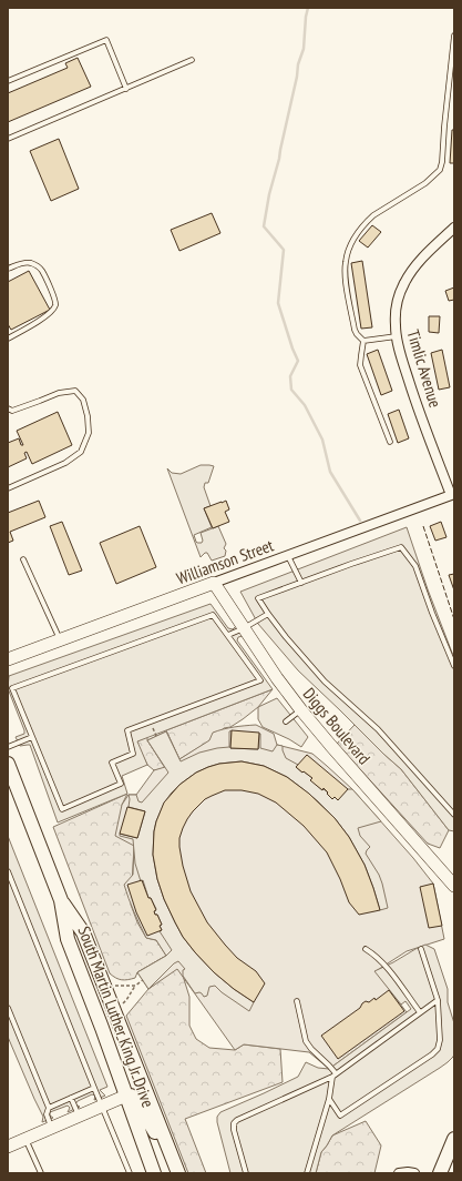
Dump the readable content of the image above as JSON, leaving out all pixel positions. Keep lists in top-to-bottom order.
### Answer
{
  "streets": {
    "main road": ["South Martin Luther King Jr Drive"],
    "street": ["Timlic Avenue", "Williamson Street", "Diggs Boulevard"]
  },
  "crossings": [
    ["Timlic Avenue", "Williamson Street"],
    ["Williamson Street", "Diggs Boulevard"]
  ]
}
